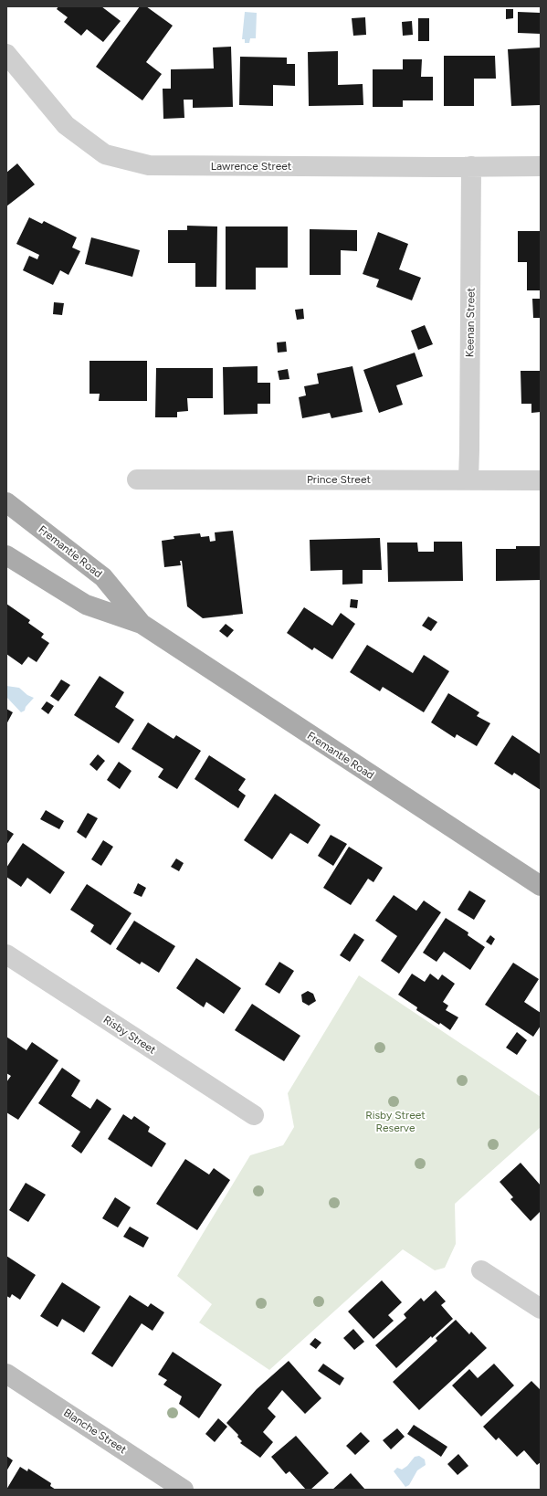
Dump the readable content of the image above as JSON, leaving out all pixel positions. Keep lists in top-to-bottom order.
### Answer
{
  "streets": {
    "main road": ["Fremantle Road"],
    "street": [
      "Lawrence Street",
      "Keenan Street",
      "Prince Street",
      "Risby Street",
      "Blanche Street"
    ]
  },
  "crossings": [
    ["Lawrence Street", "Keenan Street"],
    ["Keenan Street", "Prince Street"]
  ],
  "parks": ["Risby Street Reserve"]
}
